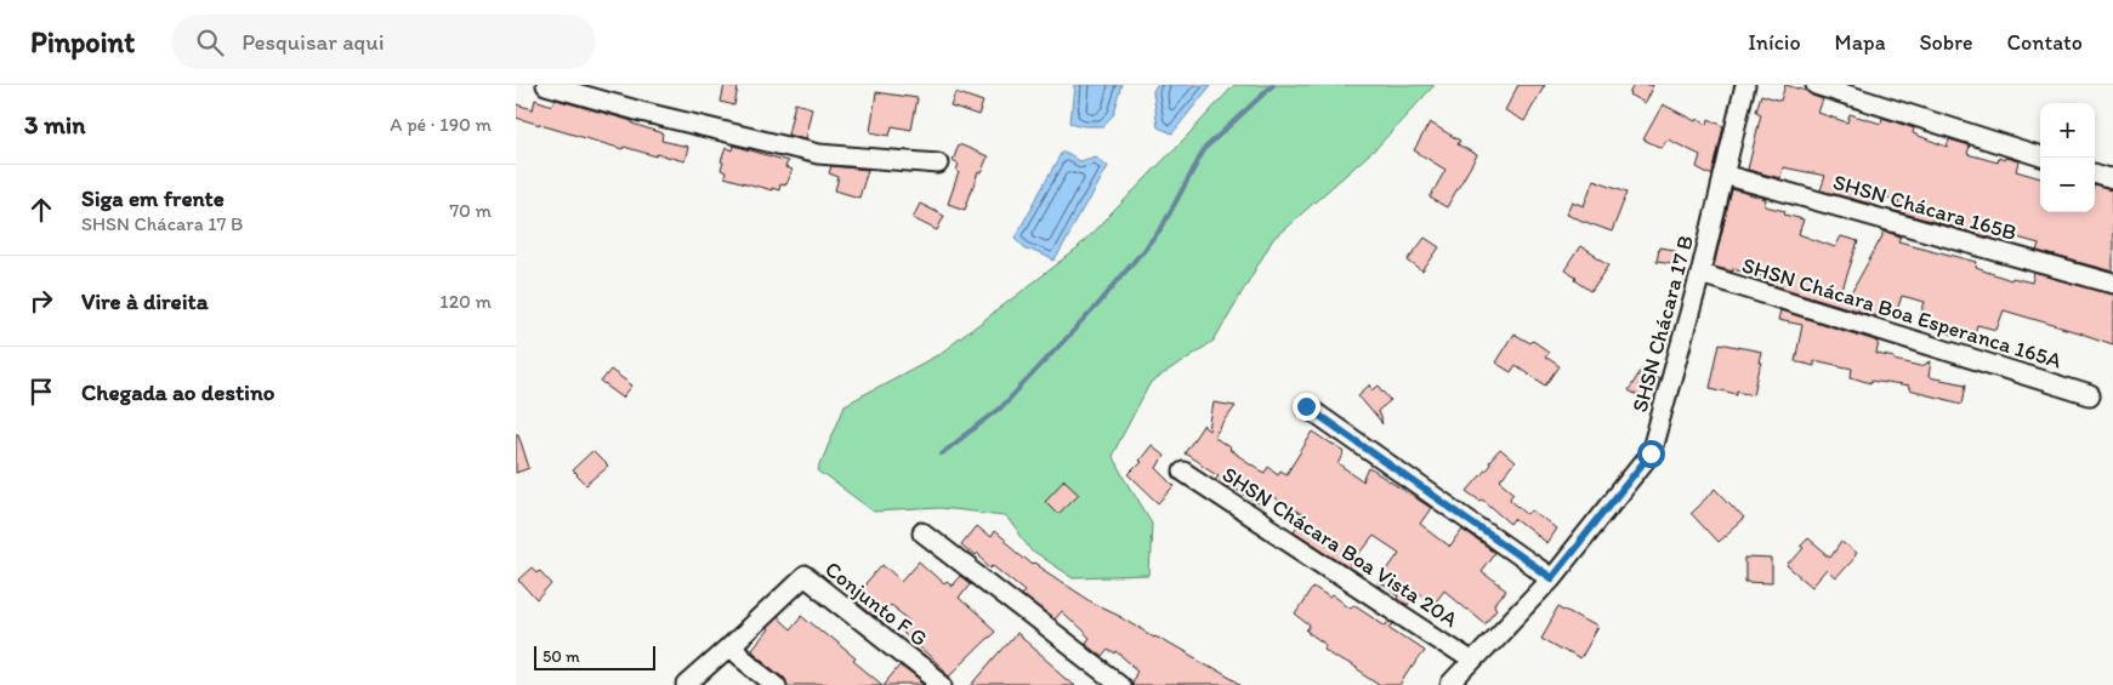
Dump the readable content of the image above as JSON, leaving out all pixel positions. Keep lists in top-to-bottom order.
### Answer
{
  "streets": {
    "street": [
      "SHSN Chácara 165B",
      "SHSN Chácara Boa Esperanca 165A",
      "SHSN Chácara 17 B",
      "SHSN Chácara Boa Vista 20A",
      "Conjunto F G"
    ]
  },
  "crossings": [
    ["SHSN Chácara 165B", "SHSN Chácara 17 B"],
    ["SHSN Chácara Boa Esperanca 165A", "SHSN Chácara 17 B"],
    ["SHSN Chácara 17 B", "SHSN Chácara Boa Vista 20A"]
  ],
  "scale_bar": "50 m",
  "page": {
    "header": "Pinpoint",
    "search": "Pesquisar aqui",
    "nav": [
      "Início",
      "Mapa",
      "Sobre",
      "Contato"
    ],
    "heading": ["3 min", "A pé · 190 m"],
    "map_buttons": ["+", "−"],
    "list": [
      ["Siga em frente", "SHSN Chácara 17 B", "70 m"],
      ["Vire à direita", "120 m"],
      "Chegada ao destino"
    ],
    "scale": "50 m"
  }
}
